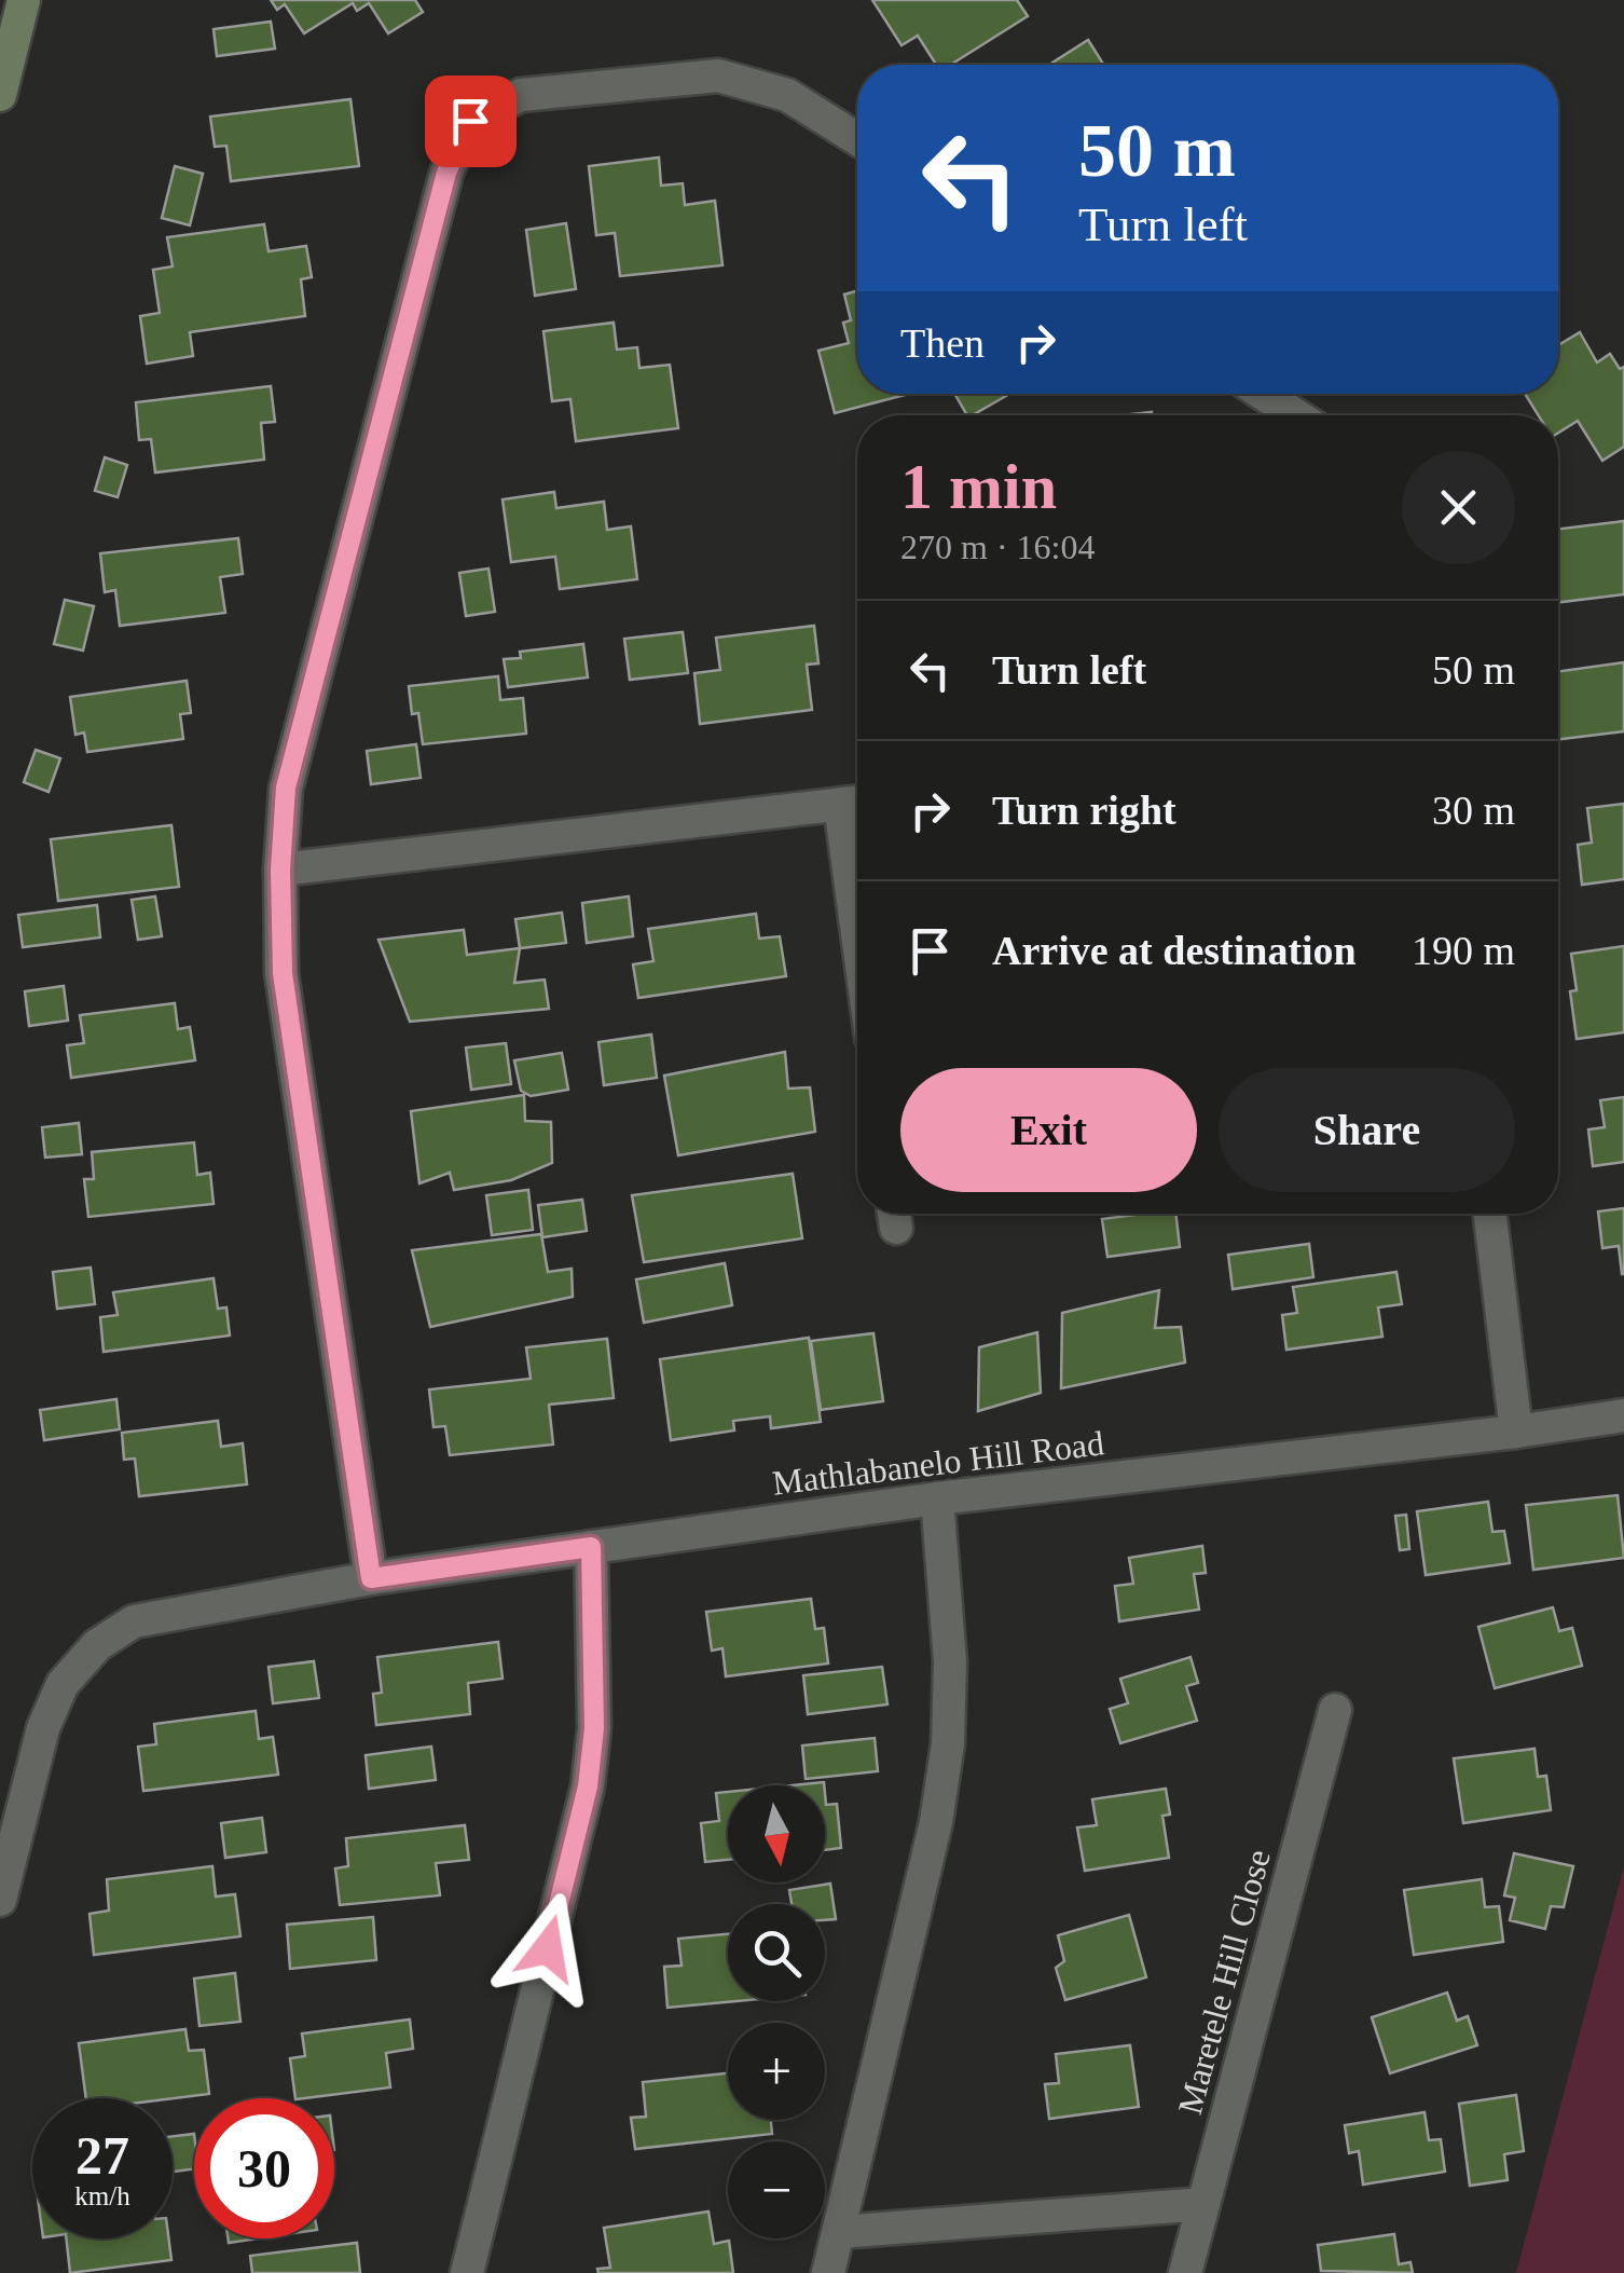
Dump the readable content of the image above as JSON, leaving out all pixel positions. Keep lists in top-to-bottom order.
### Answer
{
  "streets": {
    "street": ["Mathlabanelo Hill Road", "Maretele Hill Close"]
  },
  "north": "bottom",
  "page": {
    "turn": ["50 m", "Turn left"],
    "then": "Then",
    "heading": ["1 min", "270 m · 16:04"],
    "list": [
      {
        "name": "Turn left",
        "value": "50 m"
      },
      {
        "name": "Turn right",
        "value": "30 m"
      },
      {
        "name": "Arrive at destination",
        "value": "190 m"
      }
    ],
    "buttons": ["Exit", "Share"],
    "map_buttons": ["+", "−"],
    "speed": "27 km/h",
    "limit": "30"
  }
}
